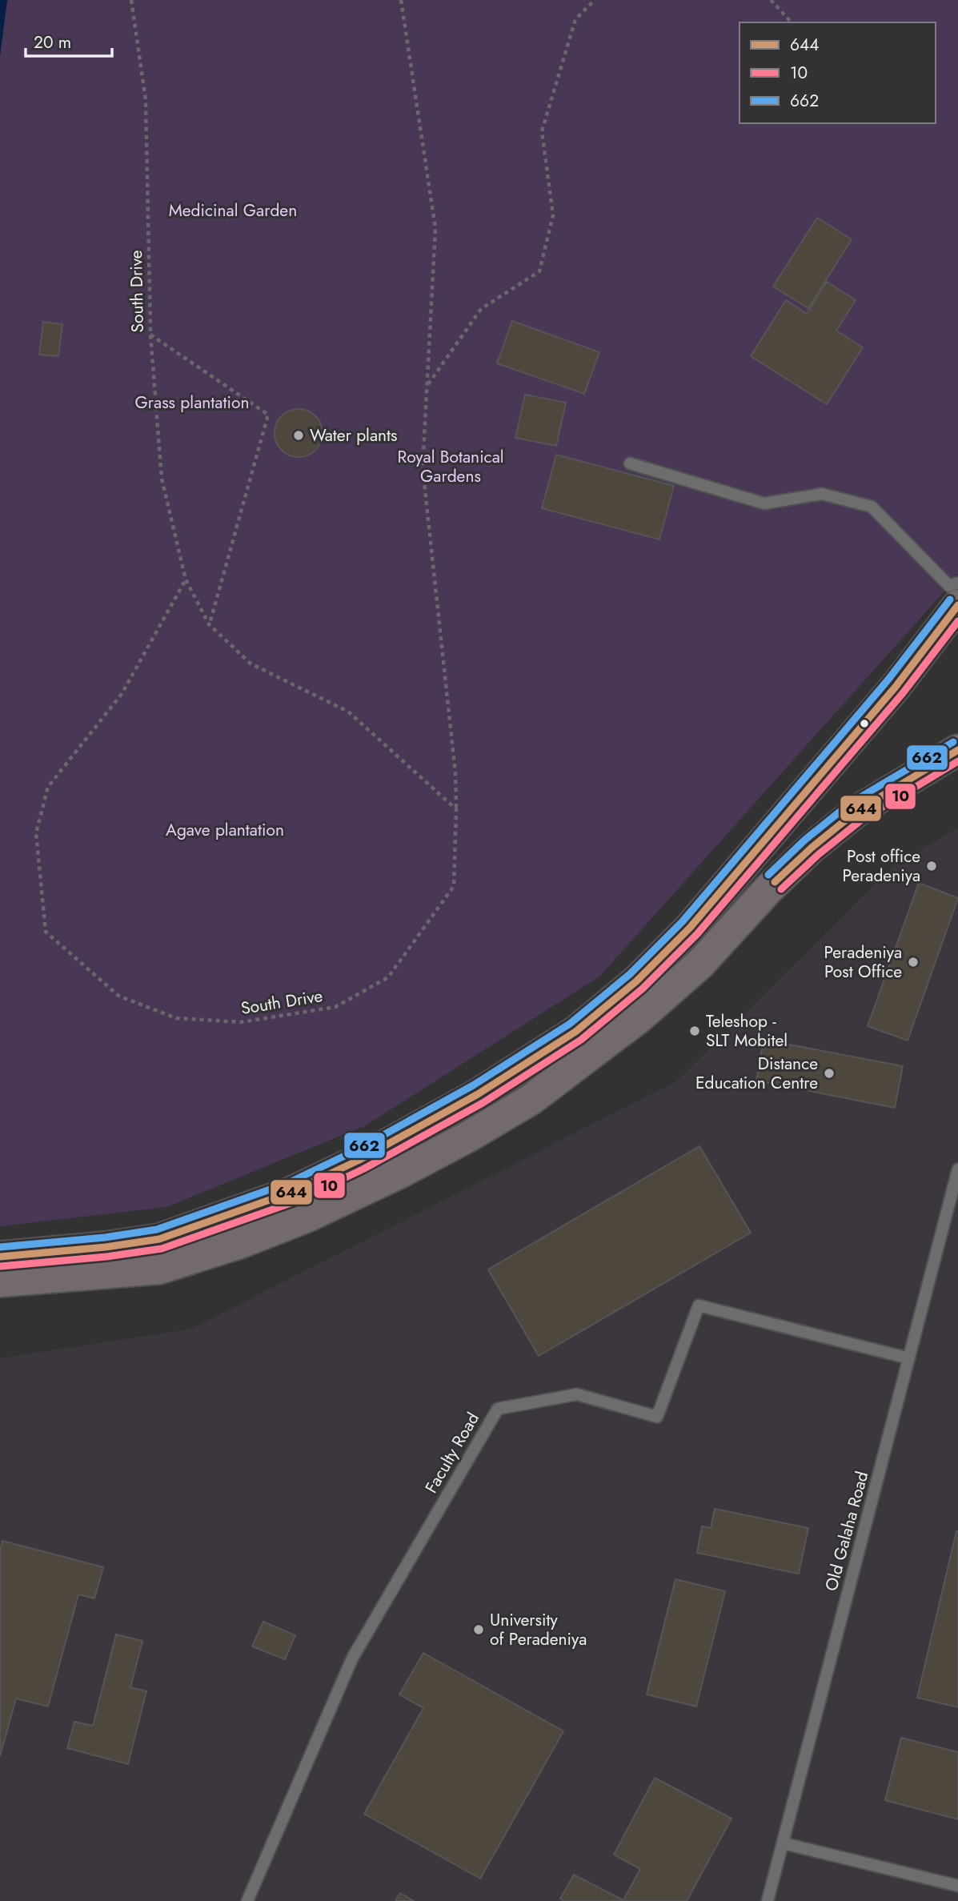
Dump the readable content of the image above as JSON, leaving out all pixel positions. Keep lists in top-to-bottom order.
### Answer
{
  "streets": {
    "lane": ["Faculty Road", "Old Galaha Road"],
    "path": ["South Drive"]
  },
  "crossings": [
    ["Faculty Road", "Old Galaha Road"]
  ],
  "parks": [
    "Medicinal Garden",
    "Grass plantation",
    "Royal Botanical Gardens",
    "Agave plantation"
  ],
  "places": [
    "Water plants",
    "Post office Peradeniya",
    "Peradeniya Post Office",
    "Teleshop - SLT Mobitel",
    "Distance Education Centre",
    "University of Peradeniya"
  ],
  "lines": ["transit line 662", "transit line 644", "transit line 10"],
  "legend": ["644", "10", "662"],
  "scale_bar": "20 m"
}
